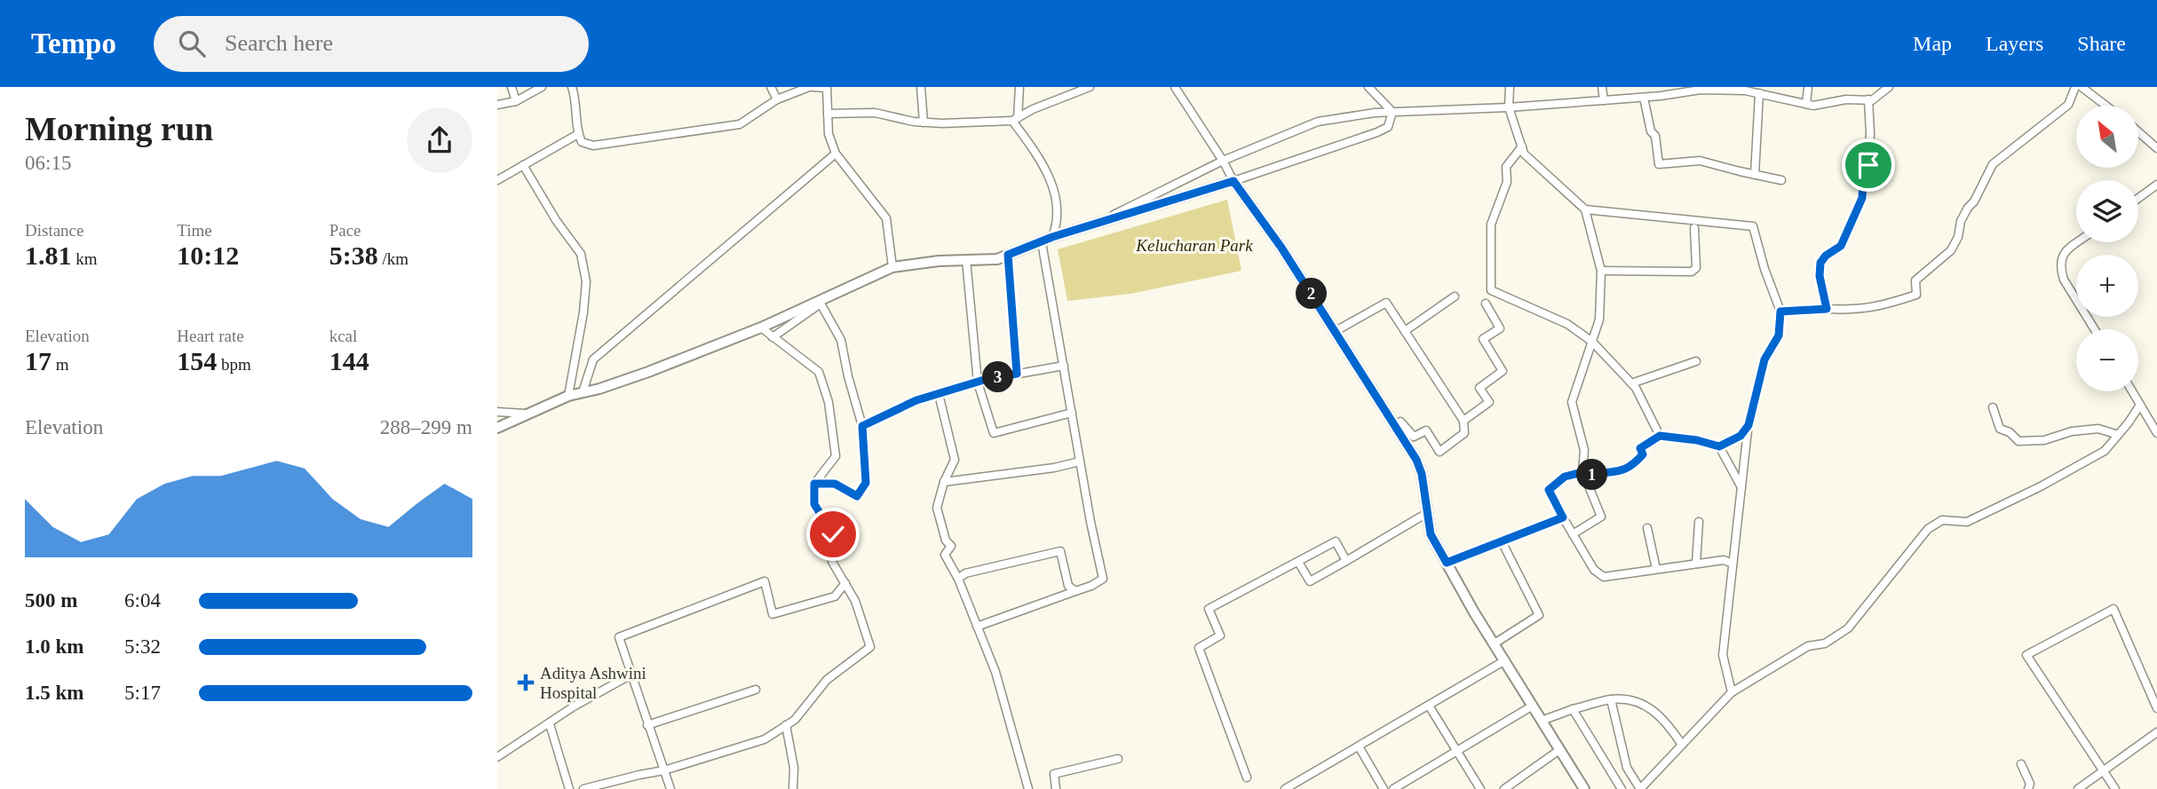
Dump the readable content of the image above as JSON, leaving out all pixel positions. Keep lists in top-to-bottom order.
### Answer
{
  "parks": ["Kelucharan Park"],
  "places": {
    "health": ["Aditya Ashwini Hospital"]
  },
  "north": "top left",
  "page": {
    "header": "Tempo",
    "search": "Search here",
    "nav": ["Map", "Layers", "Share"],
    "heading": ["Morning run", "06:15"],
    "map_buttons": ["+", "−"],
    "stats": [
      ["Distance", "1.81 km"],
      ["Time", "10:12"],
      ["Pace", "5:38 /km"],
      ["Elevation", "17 m"],
      ["Heart rate", "154 bpm"],
      ["kcal", "144"]
    ],
    "pins": ["2", "3", "1"],
    "chart": ["Elevation", "288–299 m"],
    "list": [
      {
        "name": "500 m",
        "note": "6:04"
      },
      {
        "name": "1.0 km",
        "note": "5:32"
      },
      {
        "name": "1.5 km",
        "note": "5:17"
      }
    ]
  }
}
